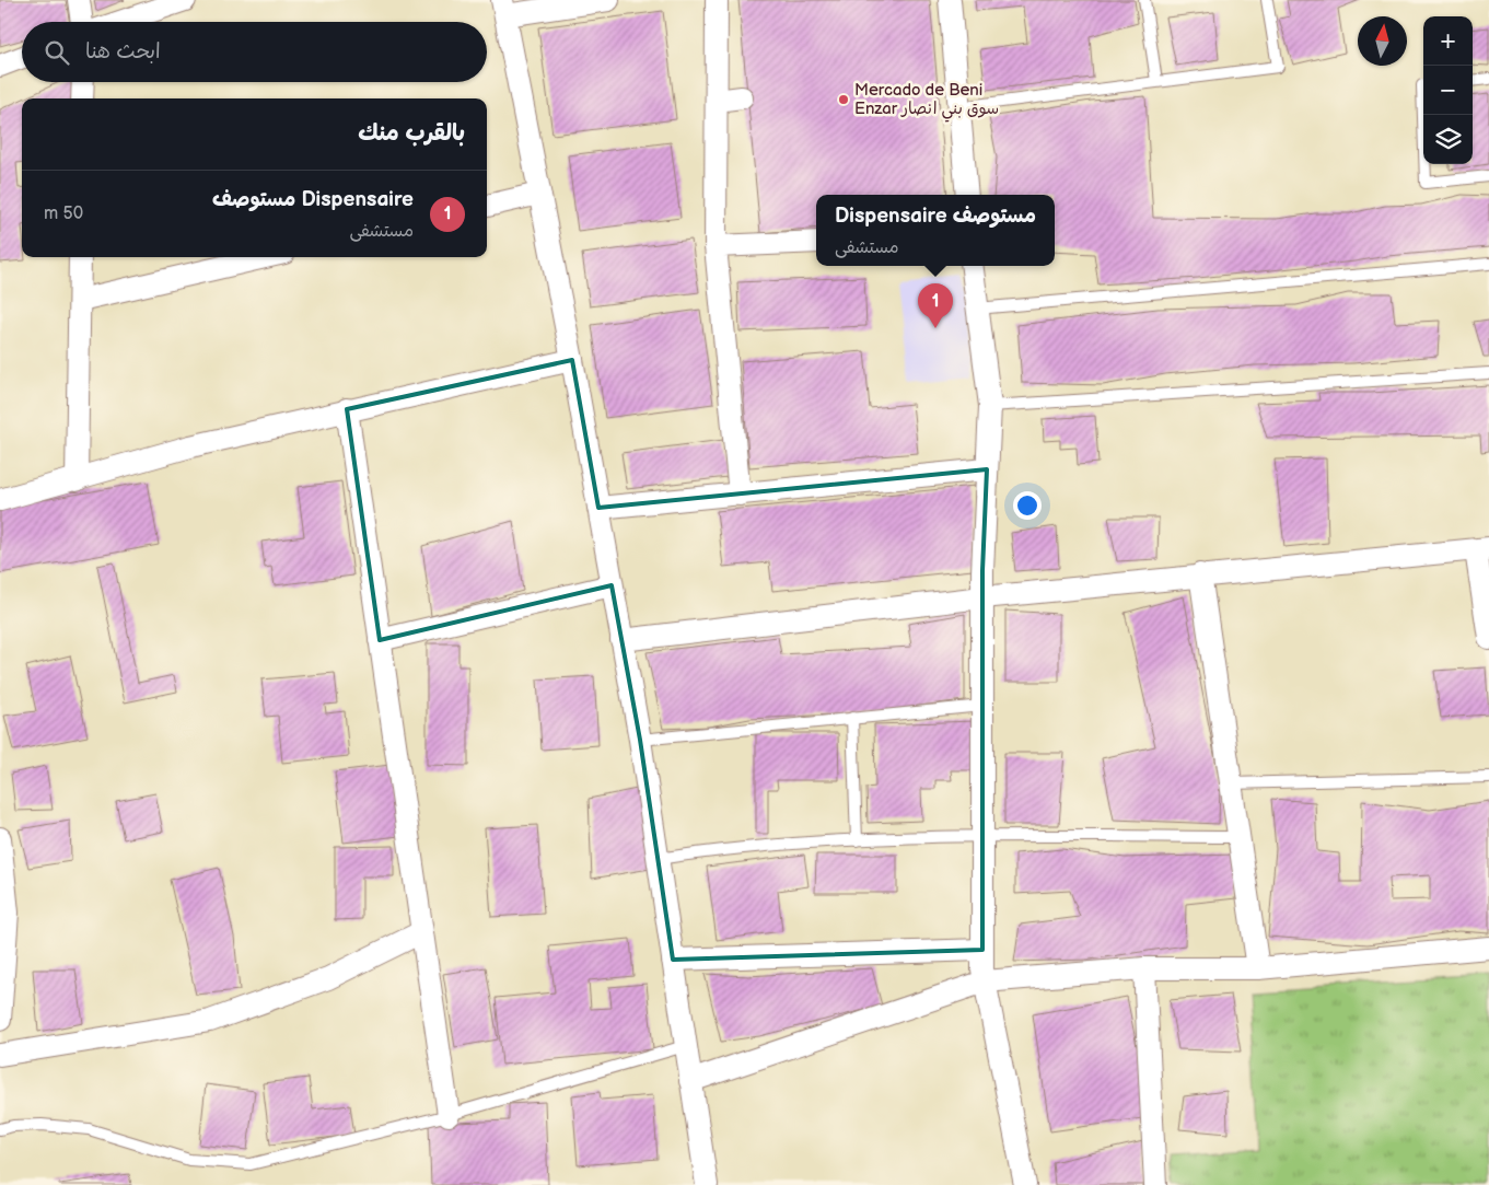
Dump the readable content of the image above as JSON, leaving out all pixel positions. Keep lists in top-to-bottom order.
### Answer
{
  "places": ["Mercado de Beni Enzar سوق بني انصار"],
  "north": "top",
  "page": {
    "map_buttons": ["+", "−"],
    "search": "ابحث هنا",
    "heading": "بالقرب منك",
    "list": [
      {
        "mark": "1",
        "name": "Dispensaire مستوصف",
        "note": "مستشفى",
        "value": "50 m"
      }
    ],
    "popup": ["Dispensaire مستوصف", "مستشفى"],
    "pins": "1"
  }
}
